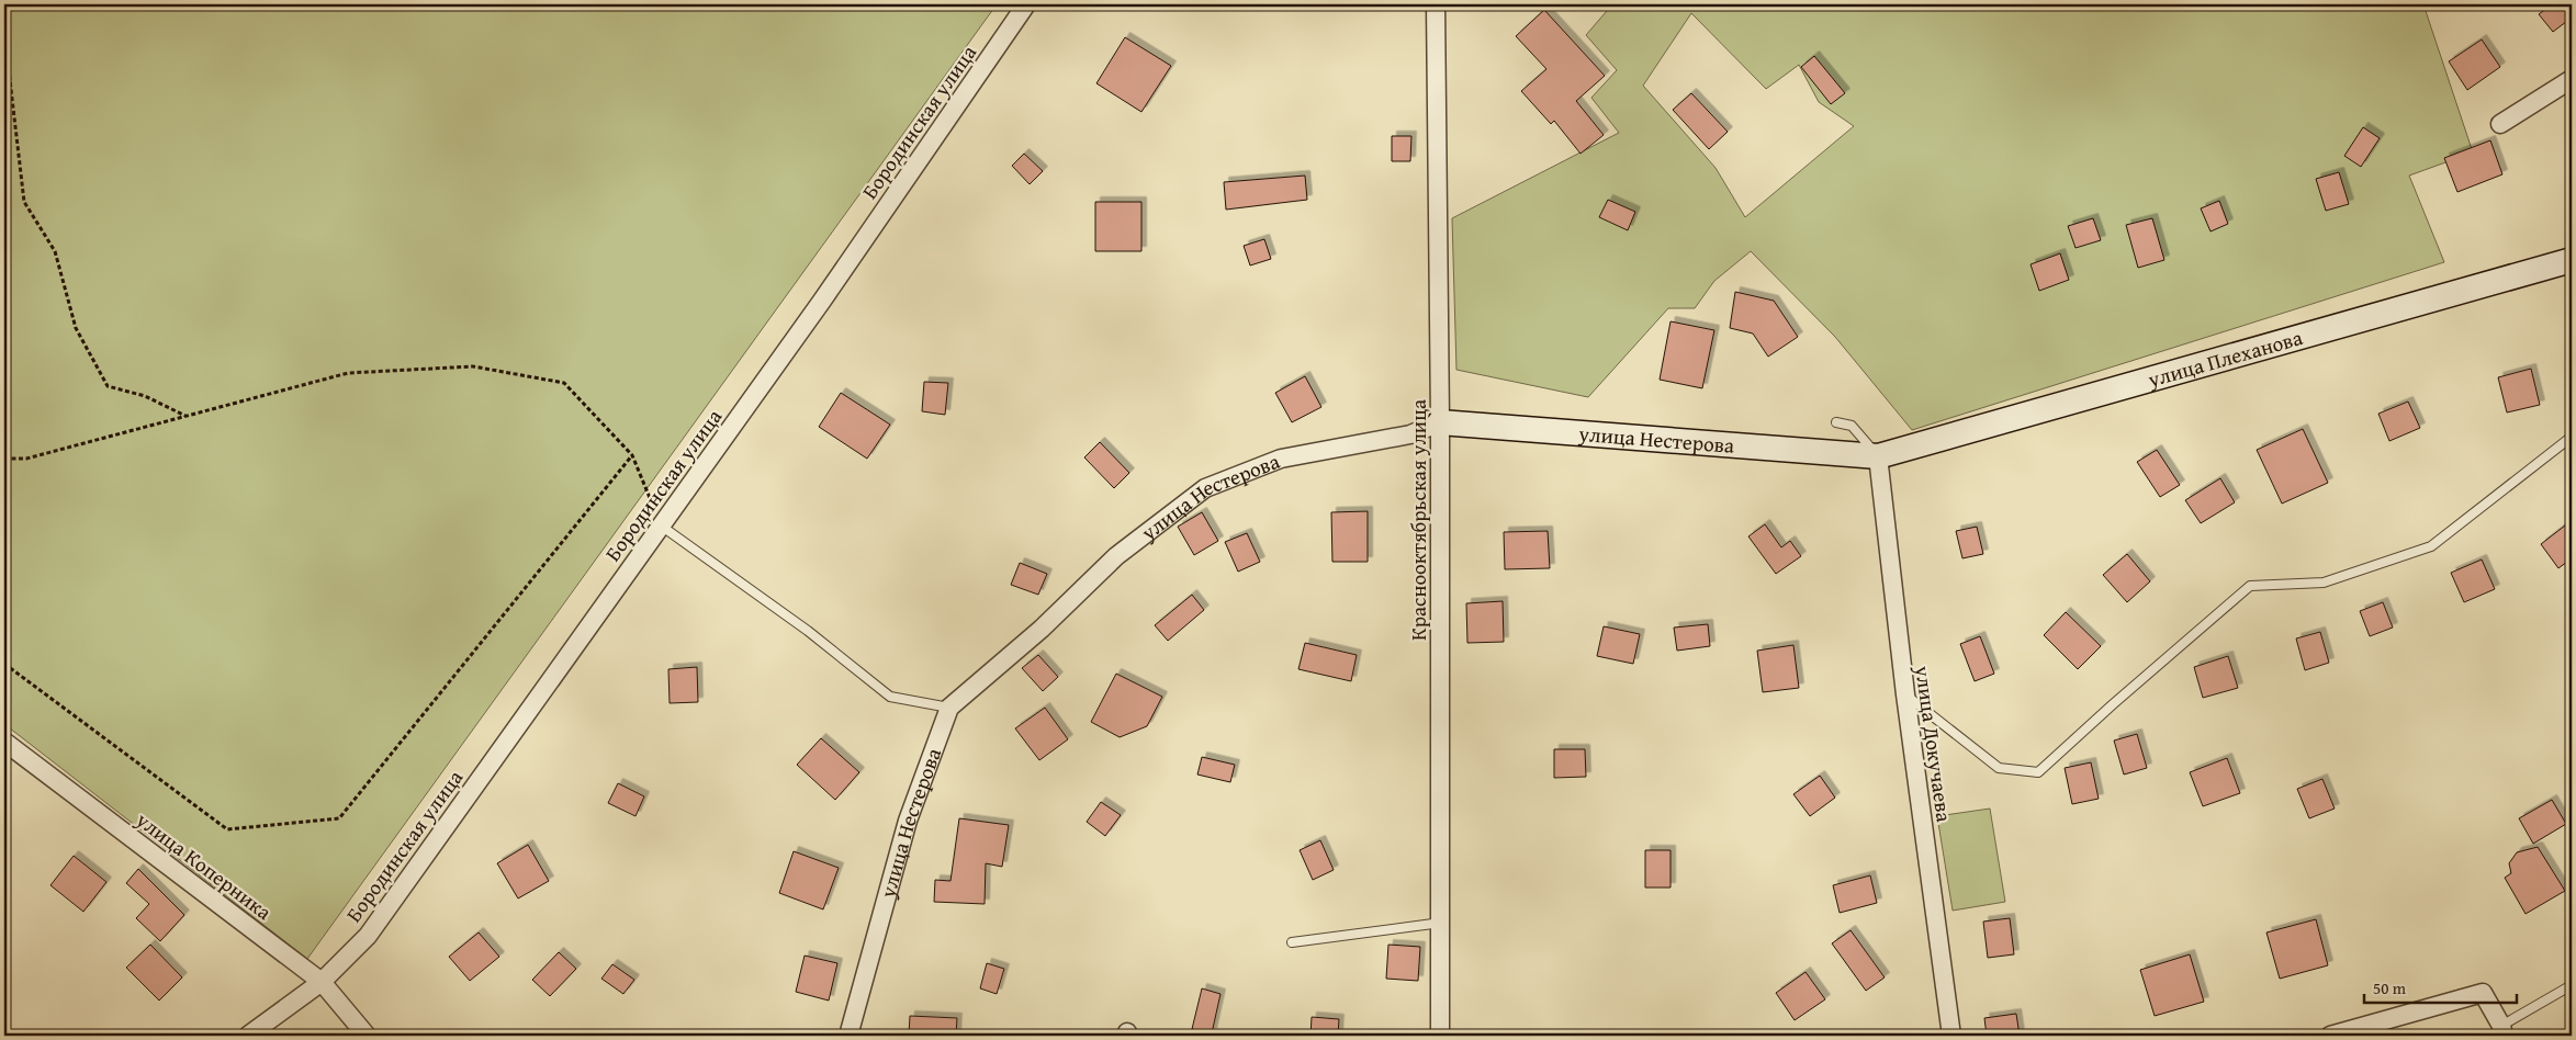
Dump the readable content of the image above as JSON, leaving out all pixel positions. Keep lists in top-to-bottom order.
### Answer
{
  "streets": {
    "street": [
      "Бородинская улица",
      "улица Плеханова",
      "улица Нестерова",
      "Краснооктябрьская улица",
      "улица Докучаева",
      "улица Коперника"
    ]
  },
  "crossings": [
    ["Бородинская улица", "улица Коперника"],
    ["улица Плеханова", "улица Нестерова"],
    ["улица Плеханова", "улица Докучаева"],
    ["улица Нестерова", "Краснооктябрьская улица"],
    ["улица Нестерова", "улица Докучаева"]
  ],
  "scale_bar": "50 m"
}
